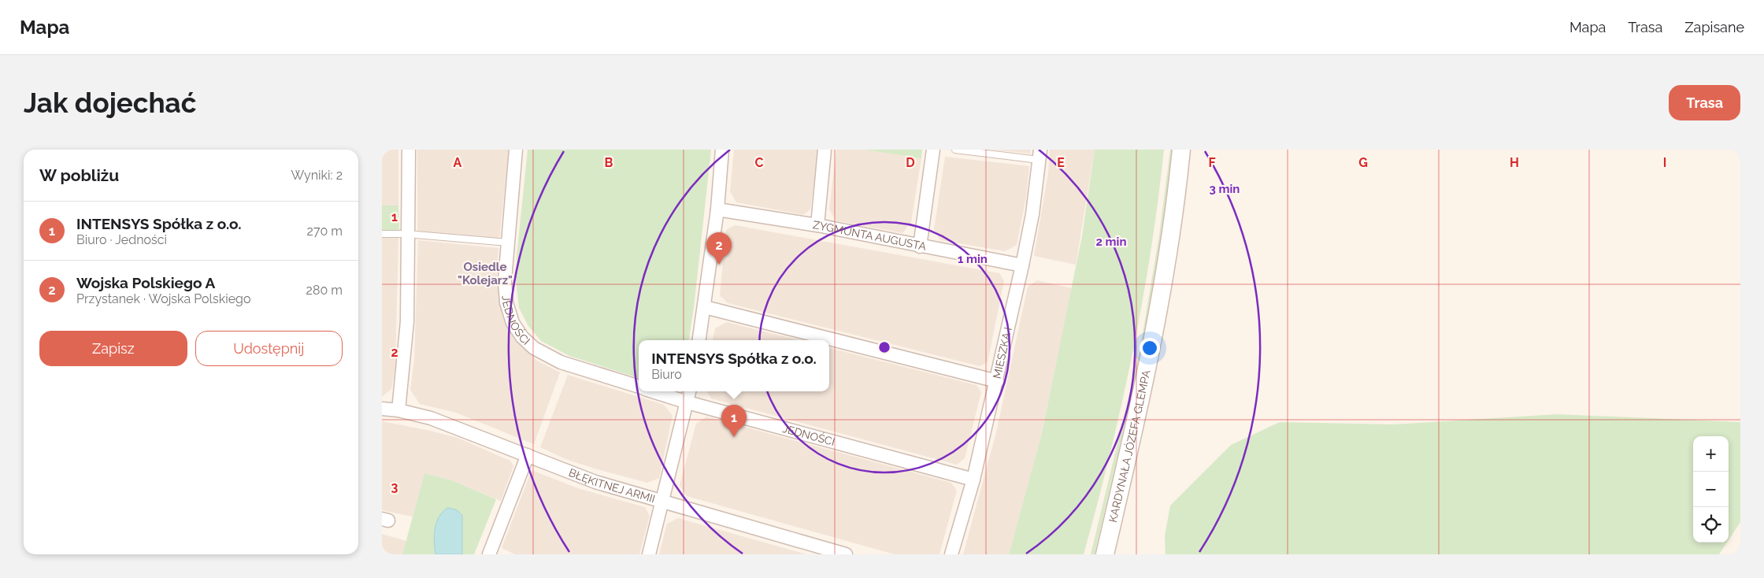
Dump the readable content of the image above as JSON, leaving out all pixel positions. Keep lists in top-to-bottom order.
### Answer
{
  "streets": {
    "main road": ["KARDYNAŁA JÓZEFA GLEMPA"],
    "street": [
      "ZYGMUNTA AUGUSTA",
      "JEDNOŚCI",
      "MIESZKA I",
      "BŁĘKITNEJ ARMII"
    ]
  },
  "crossings": [
    ["ZYGMUNTA AUGUSTA", "MIESZKA I"],
    ["JEDNOŚCI", "MIESZKA I"]
  ],
  "districts": ["Osiedle \"Kolejarz\""],
  "page": {
    "header": "Mapa",
    "nav": ["Mapa", "Trasa", "Zapisane"],
    "buttons": [
      "Trasa",
      ["Zapisz", "Udostępnij"]
    ],
    "title": "Jak dojechać",
    "heading": ["W pobliżu", "Wyniki: 2"],
    "list": [
      {
        "mark": "1",
        "name": "INTENSYS Spółka z o.o.",
        "note": "Biuro · Jedności",
        "value": "270 m"
      },
      {
        "mark": "2",
        "name": "Wojska Polskiego A",
        "note": "Przystanek · Wojska Polskiego",
        "value": "280 m"
      }
    ],
    "pins": ["2", "1"],
    "popup": ["INTENSYS Spółka z o.o.", "Biuro"],
    "map_buttons": ["+", "−"]
  },
  "grid": {
    "columns": [
      "A",
      "B",
      "C",
      "D",
      "E",
      "F",
      "G",
      "H",
      "I"
    ],
    "rows": ["1", "2", "3"]
  },
  "rings": ["3 min", "2 min", "1 min"]
}
